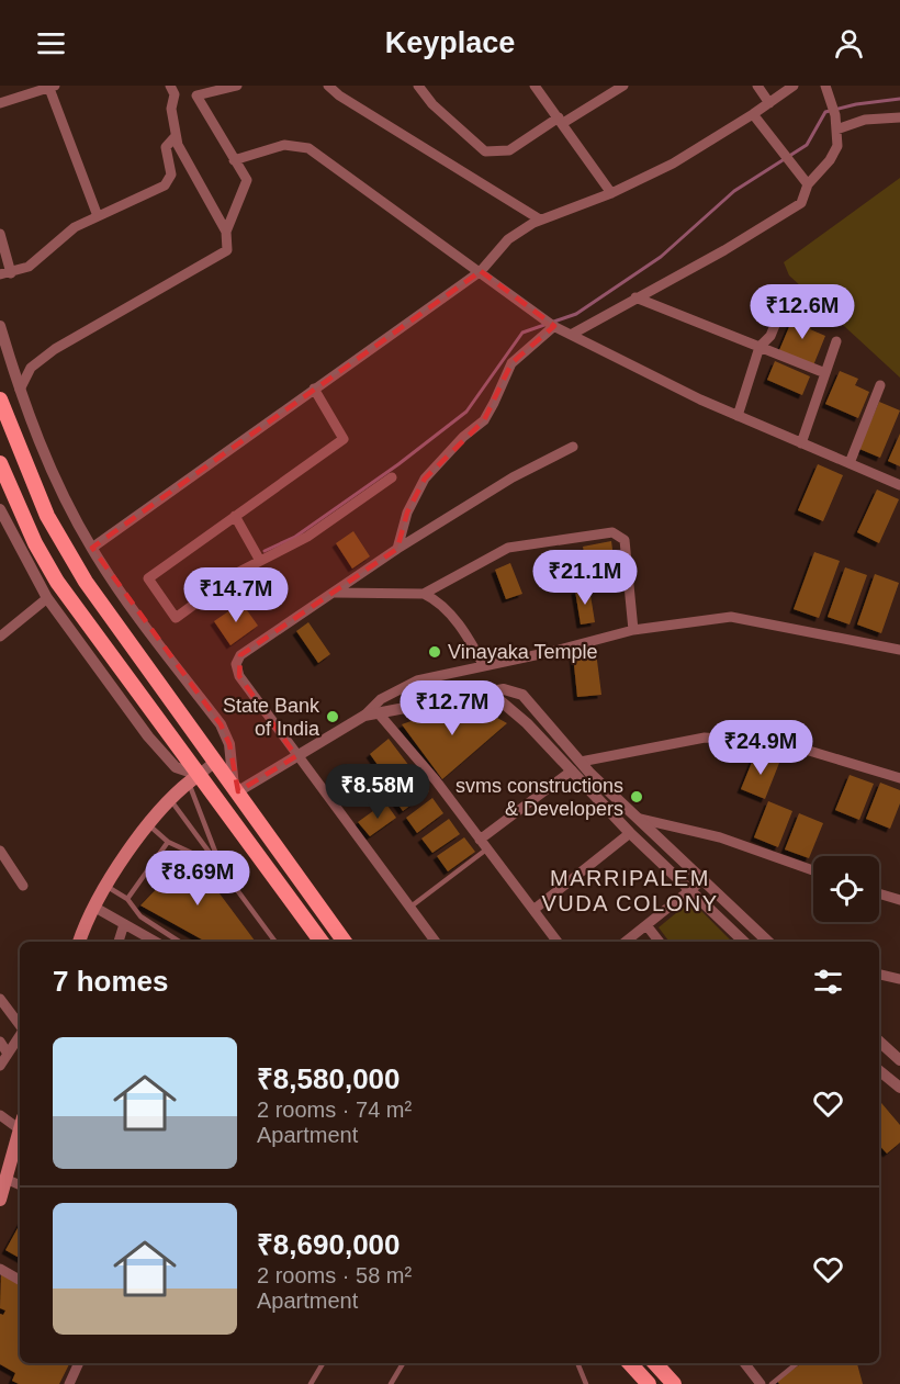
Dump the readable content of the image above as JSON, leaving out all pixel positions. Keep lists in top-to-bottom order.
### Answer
{
  "districts": ["MARRIPALEM VUDA COLONY"],
  "places": ["Vinayaka Temple", "State Bank of India", "svms constructions & Developers"],
  "page": {
    "header": "Keyplace",
    "price": [
      "₹12.6M",
      "₹21.1M",
      "₹14.7M",
      "₹12.7M",
      "₹24.9M",
      "₹8.58M",
      "₹8.69M"
    ],
    "heading": "7 homes",
    "list": [
      {
        "name": "₹8,580,000",
        "note": "2 rooms · 74 m² · Apartment"
      },
      {
        "name": "₹8,690,000",
        "note": "2 rooms · 58 m² · Apartment"
      }
    ]
  }
}
